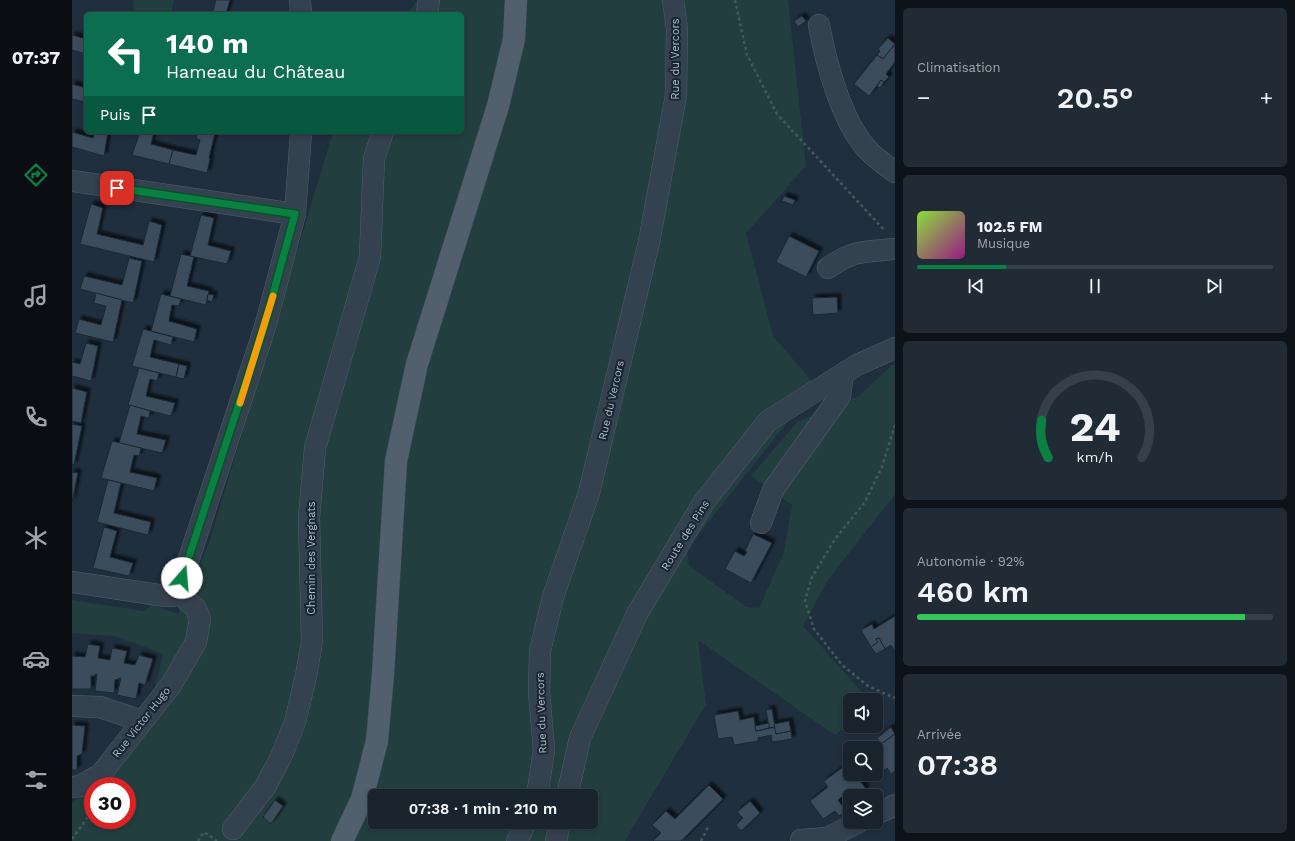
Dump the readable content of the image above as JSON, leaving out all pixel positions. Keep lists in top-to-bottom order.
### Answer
{
  "streets": {
    "street": [
      "Rue du Vercors",
      "Route des Pins",
      "Chemin des Vergnats",
      "Rue Victor Hugo"
    ]
  },
  "page": {
    "tabs": "07:37",
    "tile": [
      "Climatisation",
      ["Autonomie · 92%", "460 km"],
      ["Arrivée", "07:38"]
    ],
    "turn": ["140 m", "Hameau du Château"],
    "heat": ["−", "20.5°", "+"],
    "then": "Puis",
    "song": ["102.5 FM", "Musique"],
    "limit": "30",
    "trip": "07:38 · 1 min · 210 m",
    "gauge": ["24", "km/h"]
  }
}
